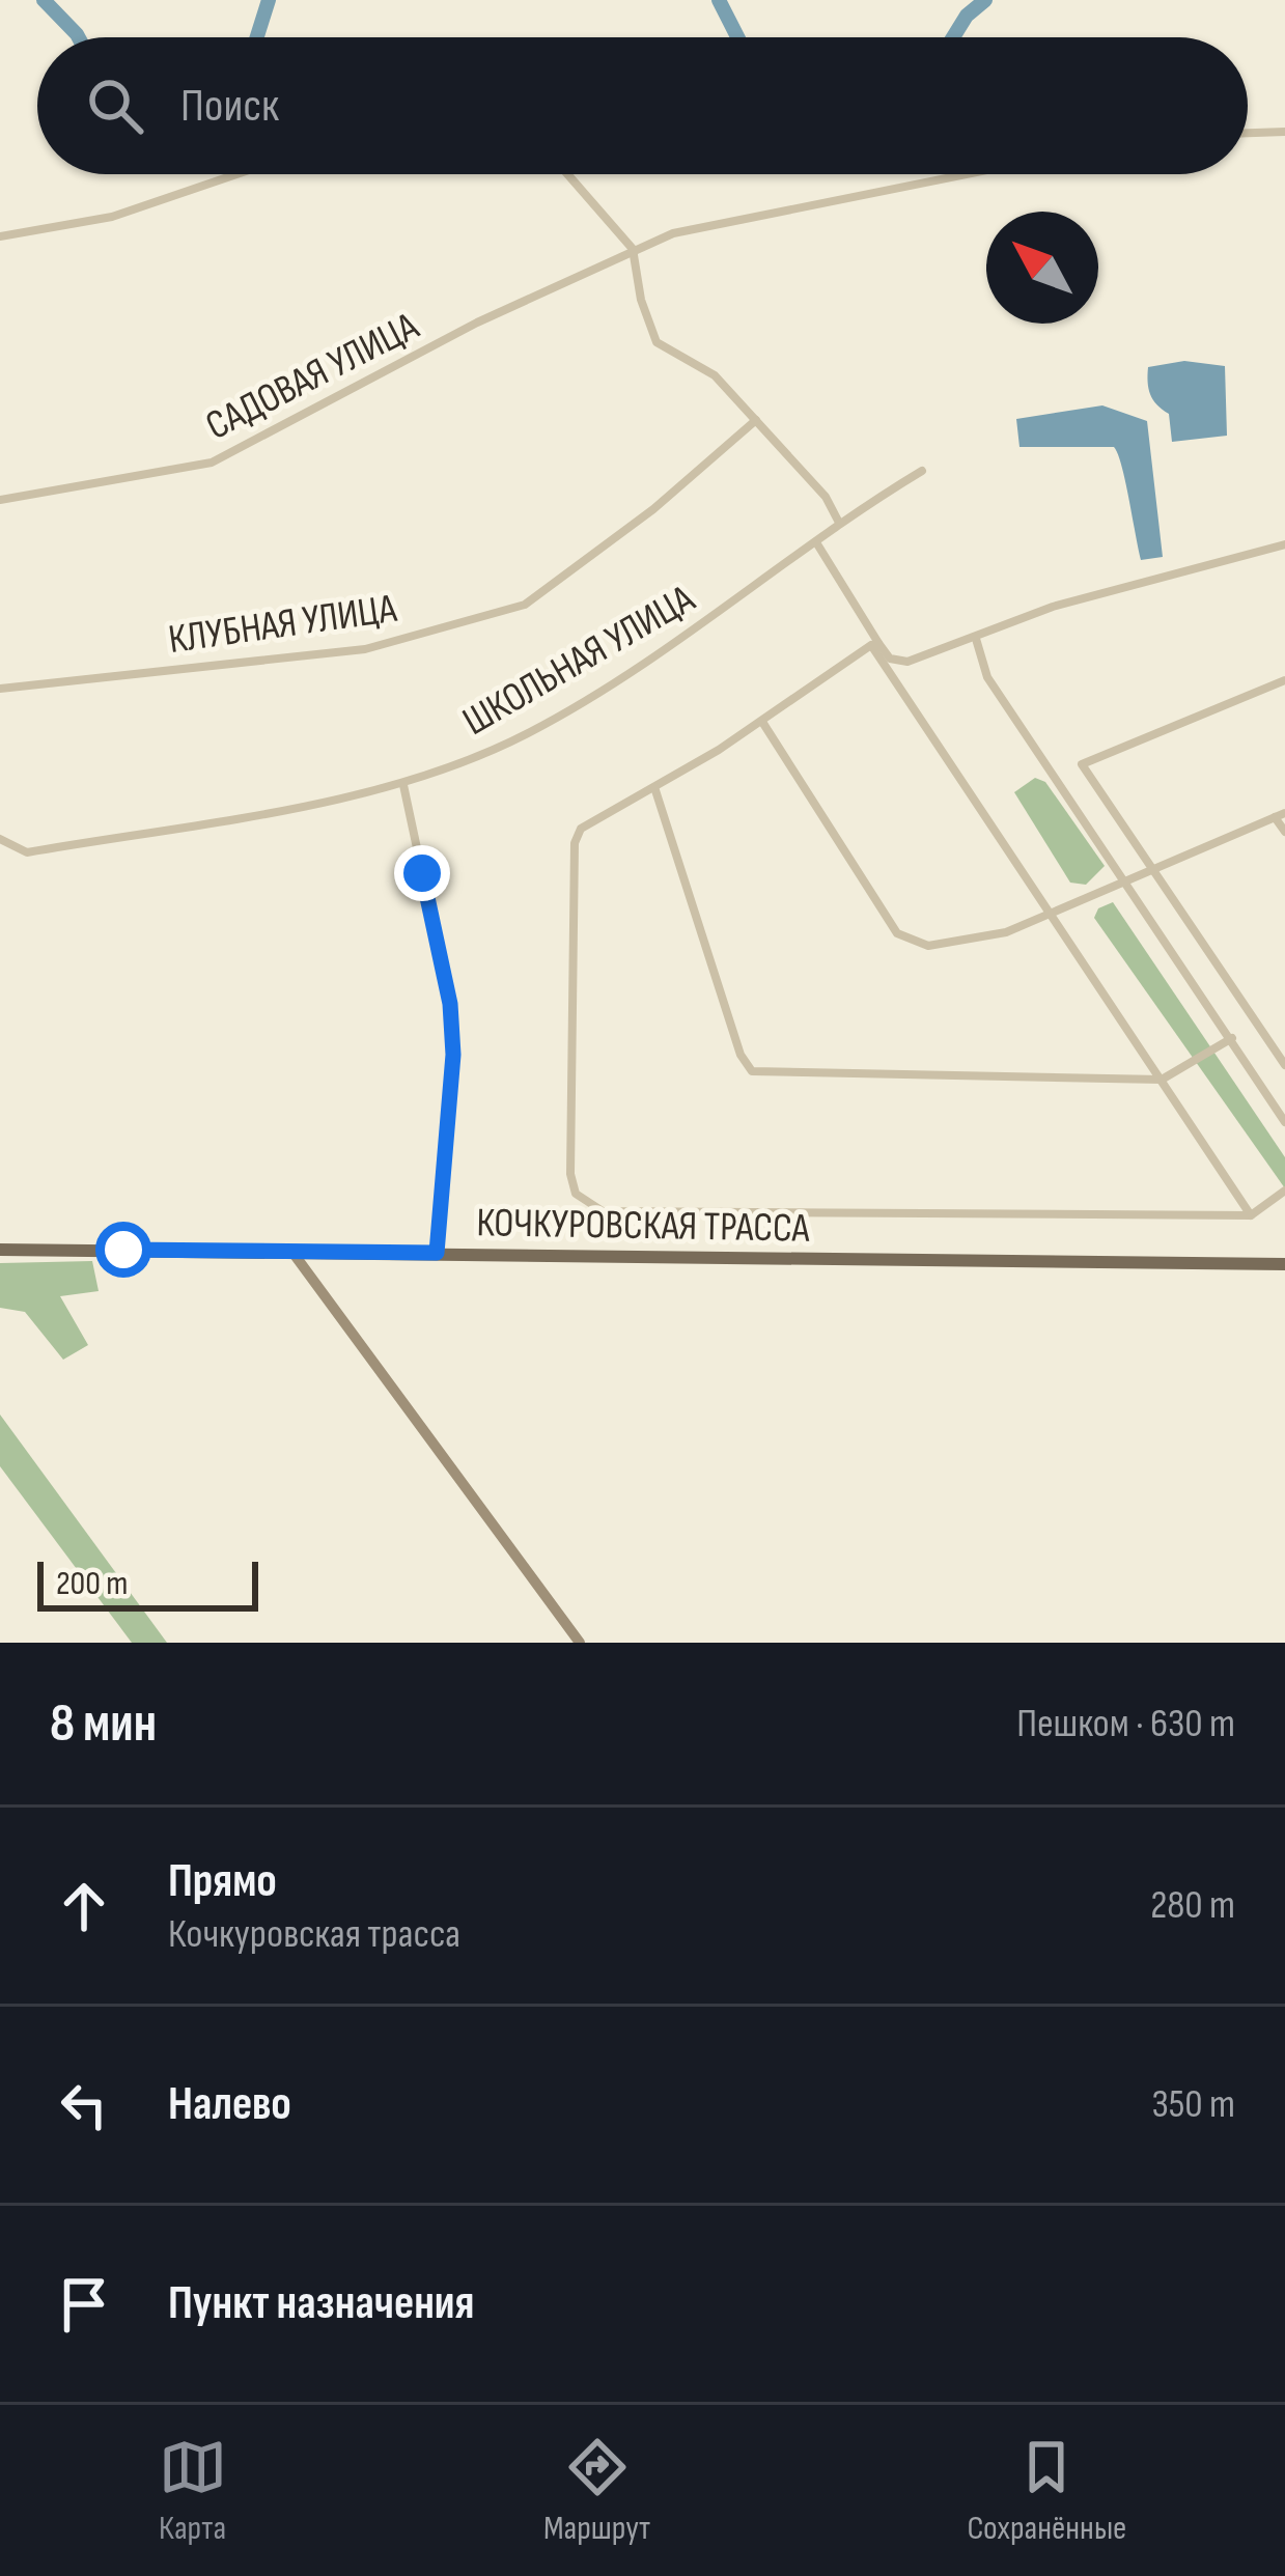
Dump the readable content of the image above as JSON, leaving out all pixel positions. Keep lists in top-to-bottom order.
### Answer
{
  "streets": {
    "main road": ["КОЧКУРОВСКАЯ ТРАССА"],
    "street": ["САДОВАЯ УЛИЦА", "КЛУБНАЯ УЛИЦА", "ШКОЛЬНАЯ УЛИЦА"]
  },
  "scale_bar": "200 m",
  "north": "top left",
  "page": {
    "search": "Поиск",
    "scale": "200 m",
    "heading": ["8 мин", "Пешком · 630 m"],
    "list": [
      ["Прямо", "Кочкуровская трасса", "280 m"],
      ["Налево", "350 m"],
      "Пункт назначения"
    ],
    "nav": ["Карта", "Маршрут", "Сохранённые"]
  }
}
